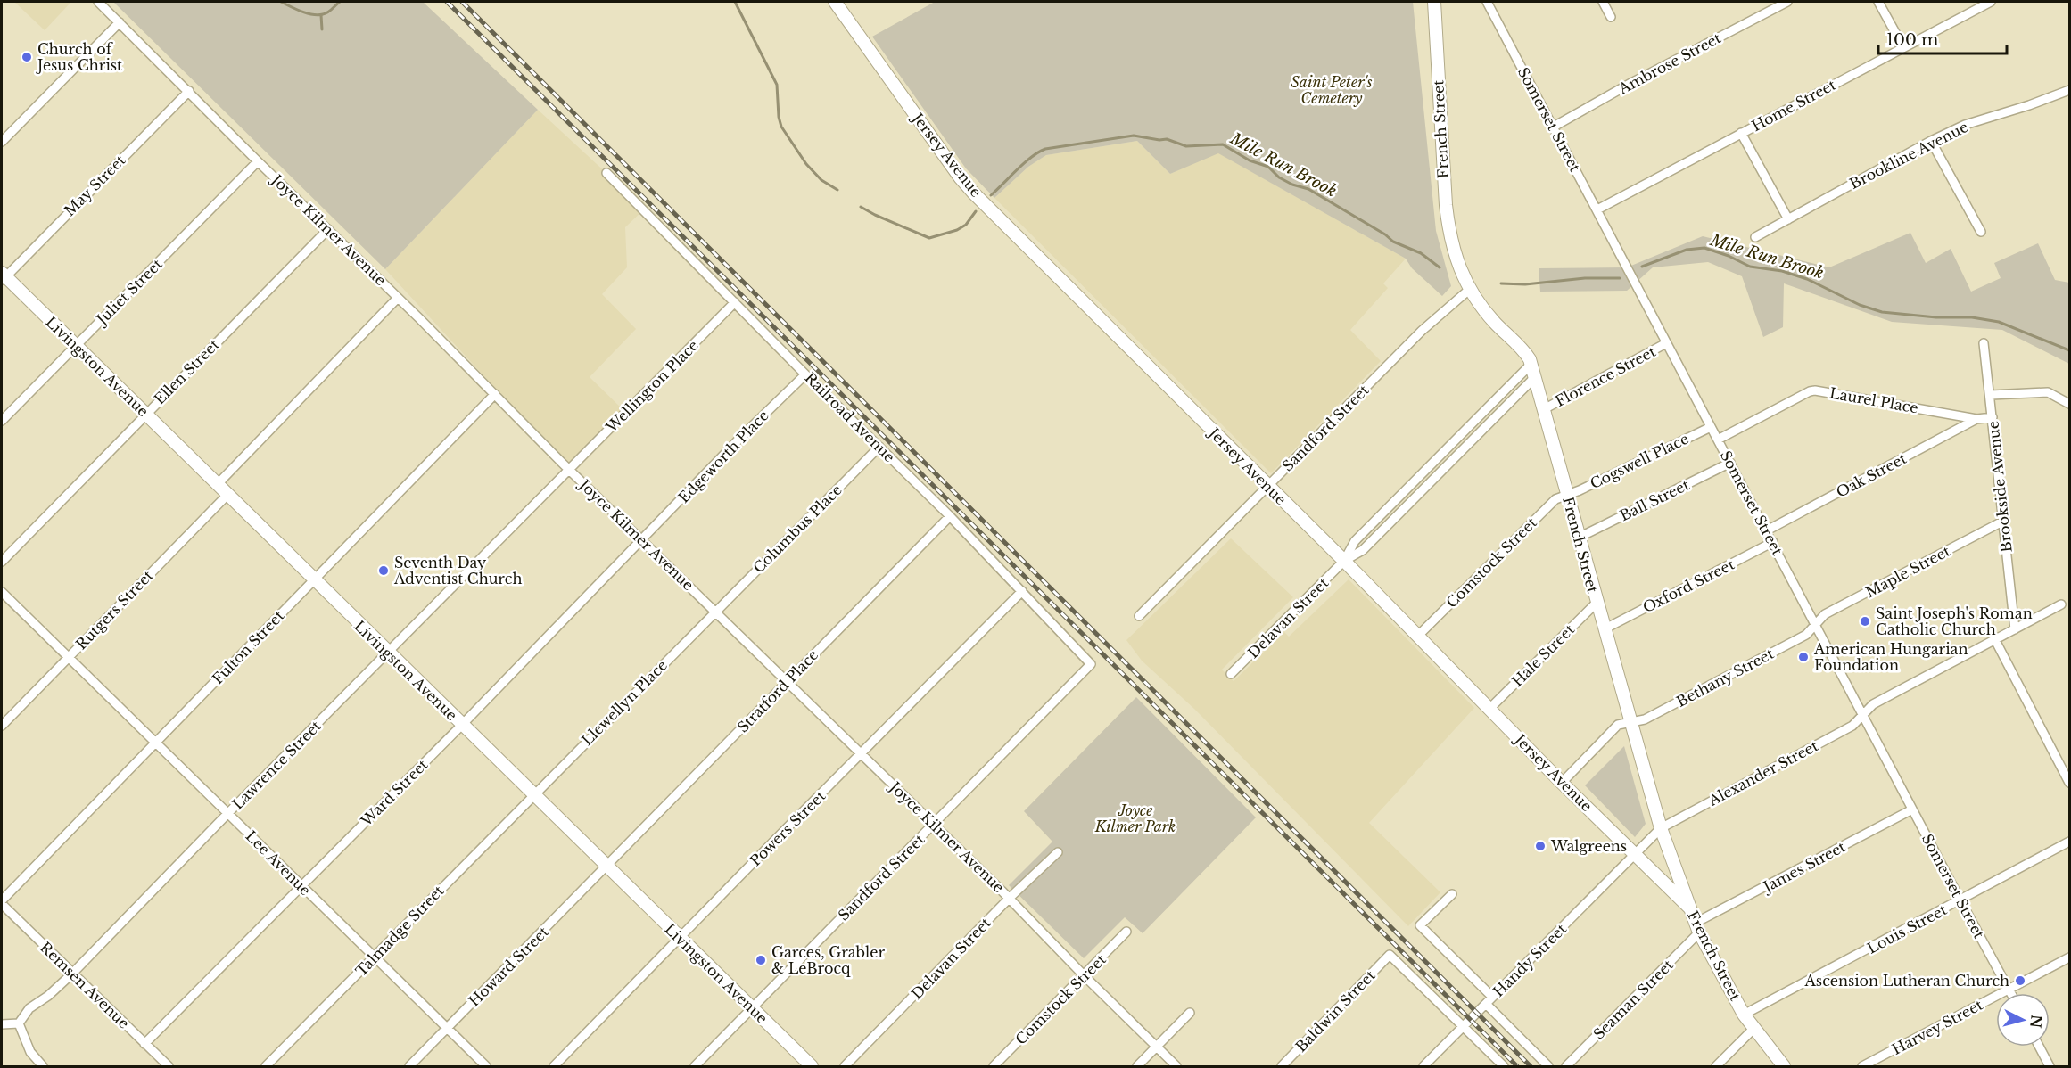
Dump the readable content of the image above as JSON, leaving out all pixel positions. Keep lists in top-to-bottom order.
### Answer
{
  "streets": {
    "main road": ["French Street", "Jersey Avenue", "Livingston Avenue"],
    "street": [
      "Ambrose Street",
      "Home Street",
      "Somerset Street",
      "Brookline Avenue",
      "May Street",
      "Joyce Kilmer Avenue",
      "Juliet Street",
      "Ellen Street",
      "Florence Street",
      "Wellington Place",
      "Laurel Place",
      "Railroad Avenue",
      "Sandford Street",
      "Edgeworth Place",
      "Cogswell Place",
      "Oak Street",
      "Brookside Avenue",
      "Ball Street",
      "Columbus Place",
      "Comstock Street",
      "Maple Street",
      "Oxford Street",
      "Rutgers Street",
      "Delavan Street",
      "Fulton Street",
      "Hale Street",
      "Bethany Street",
      "Stratford Place",
      "Llewellyn Place",
      "Lawrence Street",
      "Alexander Street",
      "Ward Street",
      "Powers Street",
      "Lee Avenue",
      "James Street",
      "Louis Street",
      "Talmadge Street",
      "Handy Street",
      "Howard Street",
      "Remsen Avenue",
      "Seaman Street",
      "Baldwin Street",
      "Harvey Street"
    ]
  },
  "crossings": [
    ["Ambrose Street", "Somerset Street"],
    ["Home Street", "Somerset Street"],
    ["Somerset Street", "Florence Street"],
    ["Somerset Street", "Laurel Place"],
    ["Somerset Street", "Cogswell Place"],
    ["Somerset Street", "Oak Street"],
    ["Somerset Street", "Ball Street"],
    ["Somerset Street", "Maple Street"],
    ["Somerset Street", "Oxford Street"],
    ["Somerset Street", "Bethany Street"],
    ["Somerset Street", "Alexander Street"],
    ["Somerset Street", "James Street"],
    ["Somerset Street", "Louis Street"],
    ["Somerset Street", "Harvey Street"],
    ["French Street", "Jersey Avenue"],
    ["French Street", "Florence Street"],
    ["French Street", "Sandford Street"],
    ["French Street", "Cogswell Place"],
    ["French Street", "Ball Street"],
    ["French Street", "Comstock Street"],
    ["French Street", "Oxford Street"],
    ["French Street", "Delavan Street"],
    ["French Street", "Hale Street"],
    ["French Street", "Bethany Street"],
    ["French Street", "Alexander Street"],
    ["French Street", "James Street"],
    ["French Street", "Louis Street"],
    ["French Street", "Seaman Street"],
    ["Jersey Avenue", "Sandford Street"],
    ["Jersey Avenue", "Comstock Street"],
    ["Jersey Avenue", "Delavan Street"],
    ["Jersey Avenue", "Hale Street"],
    ["Jersey Avenue", "Alexander Street"],
    ["Jersey Avenue", "Handy Street"],
    ["May Street", "Joyce Kilmer Avenue"],
    ["May Street", "Livingston Avenue"],
    ["Joyce Kilmer Avenue", "Juliet Street"],
    ["Joyce Kilmer Avenue", "Ellen Street"],
    ["Joyce Kilmer Avenue", "Wellington Place"],
    ["Joyce Kilmer Avenue", "Sandford Street"],
    ["Joyce Kilmer Avenue", "Edgeworth Place"],
    ["Joyce Kilmer Avenue", "Columbus Place"],
    ["Joyce Kilmer Avenue", "Comstock Street"],
    ["Joyce Kilmer Avenue", "Delavan Street"],
    ["Joyce Kilmer Avenue", "Fulton Street"],
    ["Joyce Kilmer Avenue", "Stratford Place"],
    ["Joyce Kilmer Avenue", "Llewellyn Place"],
    ["Joyce Kilmer Avenue", "Lawrence Street"],
    ["Joyce Kilmer Avenue", "Ward Street"],
    ["Joyce Kilmer Avenue", "Powers Street"],
    ["Juliet Street", "Livingston Avenue"],
    ["Livingston Avenue", "Ellen Street"],
    ["Livingston Avenue", "Sandford Street"],
    ["Livingston Avenue", "Rutgers Street"],
    ["Livingston Avenue", "Fulton Street"],
    ["Livingston Avenue", "Stratford Place"],
    ["Livingston Avenue", "Llewellyn Place"],
    ["Livingston Avenue", "Lawrence Street"],
    ["Livingston Avenue", "Ward Street"],
    ["Livingston Avenue", "Powers Street"],
    ["Livingston Avenue", "Talmadge Street"],
    ["Livingston Avenue", "Howard Street"],
    ["Wellington Place", "Railroad Avenue"],
    ["Wellington Place", "Lawrence Street"],
    ["Laurel Place", "Oak Street"],
    ["Railroad Avenue", "Sandford Street"],
    ["Railroad Avenue", "Edgeworth Place"],
    ["Railroad Avenue", "Columbus Place"],
    ["Railroad Avenue", "Stratford Place"],
    ["Railroad Avenue", "Powers Street"],
    ["Edgeworth Place", "Ward Street"],
    ["Cogswell Place", "Comstock Street"],
    ["Brookside Avenue", "Maple Street"],
    ["Brookside Avenue", "Alexander Street"],
    ["Columbus Place", "Llewellyn Place"],
    ["Maple Street", "Bethany Street"],
    ["Rutgers Street", "Lee Avenue"],
    ["Fulton Street", "Lee Avenue"],
    ["Fulton Street", "Remsen Avenue"],
    ["Stratford Place", "Howard Street"],
    ["Llewellyn Place", "Talmadge Street"],
    ["Lawrence Street", "Lee Avenue"],
    ["Lawrence Street", "Remsen Avenue"],
    ["Alexander Street", "Handy Street"],
    ["Ward Street", "Lee Avenue"],
    ["Ward Street", "Remsen Avenue"],
    ["Lee Avenue", "Talmadge Street"],
    ["Lee Avenue", "Howard Street"],
    ["James Street", "Seaman Street"],
    ["Handy Street", "Baldwin Street"]
  ],
  "water": ["Mile Run Brook"],
  "parks": ["Saint Peter's Cemetery", "Joyce Kilmer Park"],
  "places": [
    "Church of Jesus Christ",
    "Seventh Day Adventist Church",
    "Saint Joseph's Roman Catholic Church",
    "American Hungarian Foundation",
    "Walgreens",
    "Garces, Grabler & LeBrocq",
    "Ascension Lutheran Church"
  ],
  "scale_bar": "100 m",
  "north": "right"
}
